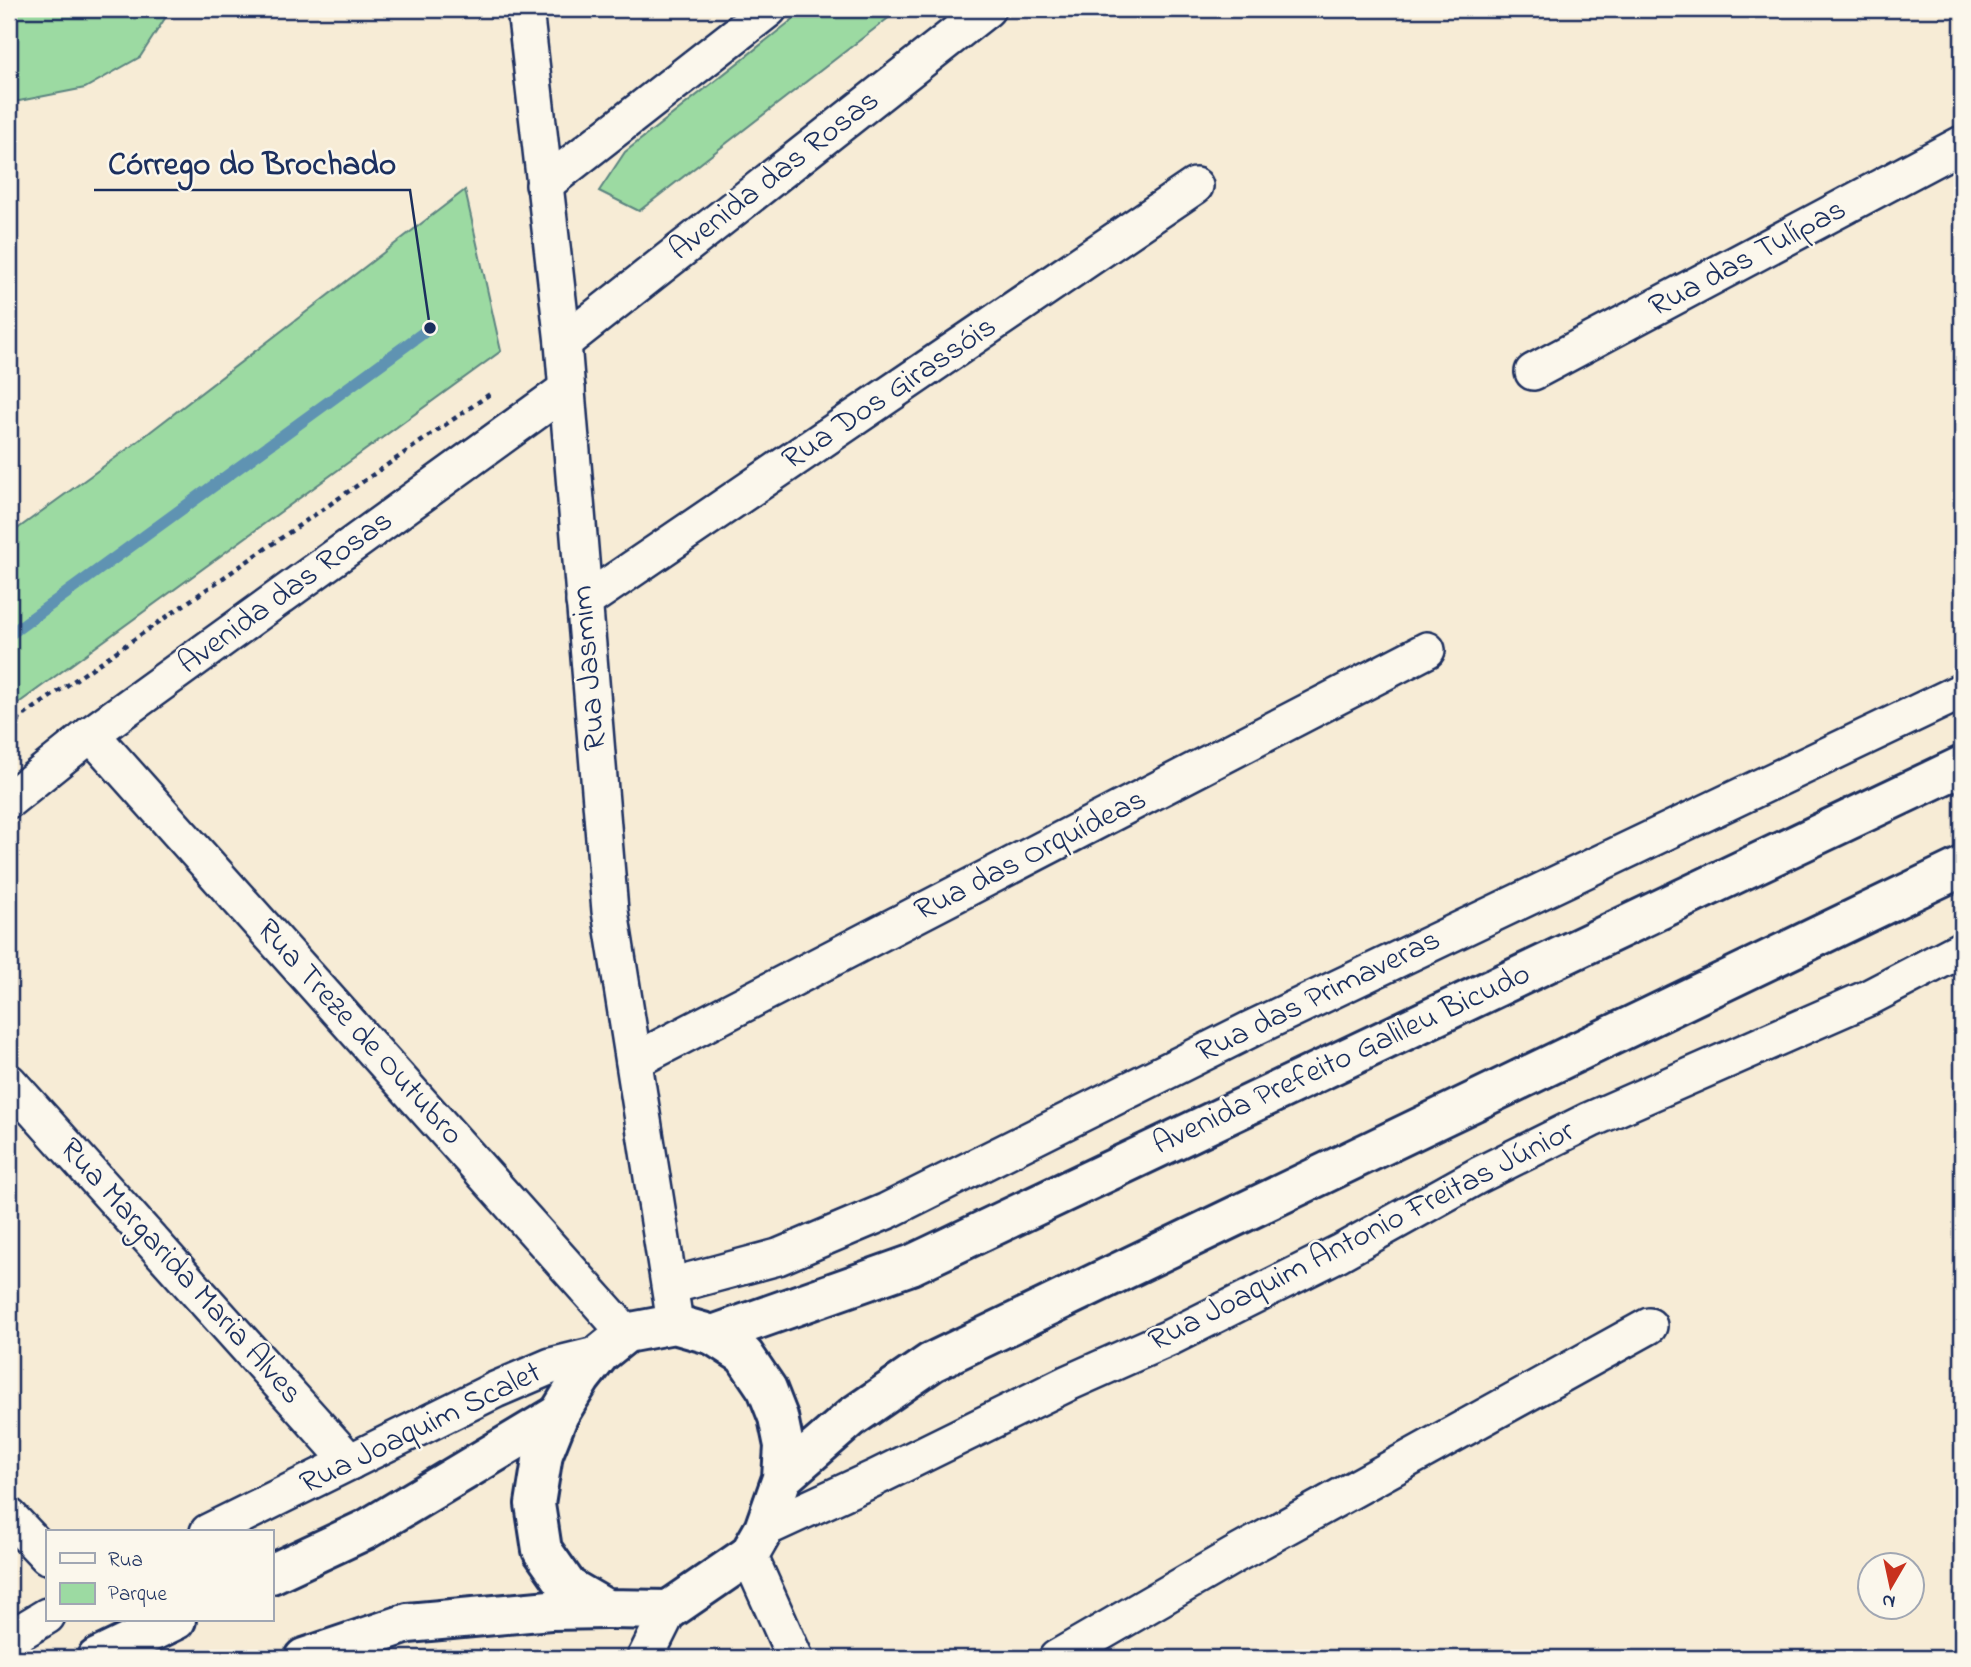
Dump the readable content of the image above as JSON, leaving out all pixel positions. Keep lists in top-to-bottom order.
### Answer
{
  "streets": {
    "main road": ["Avenida Prefeito Galileu Bicudo"],
    "street": [
      "Avenida das Rosas",
      "Rua das Tulípas",
      "Rua Dos Girassóis",
      "Rua Jasmim",
      "Rua das Orquídeas",
      "Rua das Primaveras",
      "Rua Treze de Outubro",
      "Rua Joaquim Antonio Freitas Júnior",
      "Rua Margarida Maria Alves",
      "Rua Joaquim Scalet"
    ]
  },
  "crossings": [
    ["Avenida das Rosas", "Rua Jasmim"],
    ["Avenida das Rosas", "Rua Treze de Outubro"],
    ["Rua Dos Girassóis", "Rua Jasmim"],
    ["Rua Jasmim", "Rua das Orquídeas"],
    ["Rua Jasmim", "Rua das Primaveras"],
    ["Rua Treze de Outubro", "Rua Joaquim Scalet"],
    ["Rua Margarida Maria Alves", "Rua Joaquim Scalet"]
  ],
  "places": ["Córrego do Brochado"],
  "legend": ["Rua", "Parque"],
  "north": "bottom"
}
